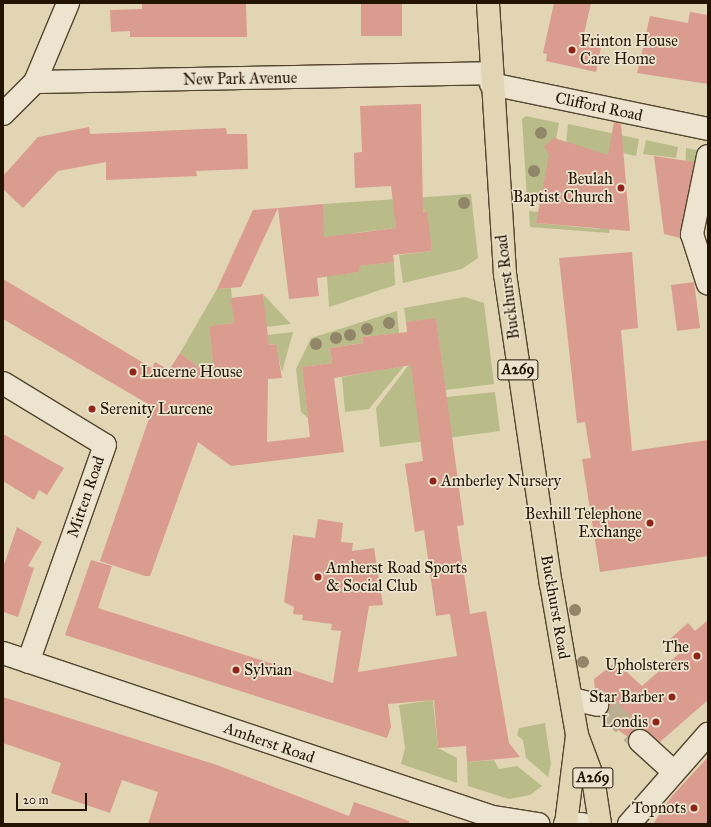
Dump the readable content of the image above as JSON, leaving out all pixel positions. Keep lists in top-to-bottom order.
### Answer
{
  "streets": {
    "main road": ["Buckhurst Road", "A269"],
    "street": [
      "New Park Avenue",
      "Clifford Road",
      "Mitten Road",
      "Amherst Road"
    ]
  },
  "crossings": [
    ["New Park Avenue", "Clifford Road"],
    ["New Park Avenue", "Buckhurst Road"],
    ["Clifford Road", "Buckhurst Road"],
    ["Mitten Road", "Amherst Road"]
  ],
  "places": [
    "Frinton House Care Home",
    "Beulah Baptist Church",
    "Lucerne House",
    "Serenity Lurcene",
    "Amberley Nursery",
    "Bexhill Telephone Exchange",
    "Amherst Road Sports & Social Club",
    "The Upholsterers",
    "Sylvian",
    "Star Barber",
    "Londis",
    "Topnots"
  ],
  "scale_bar": "20 m"
}
